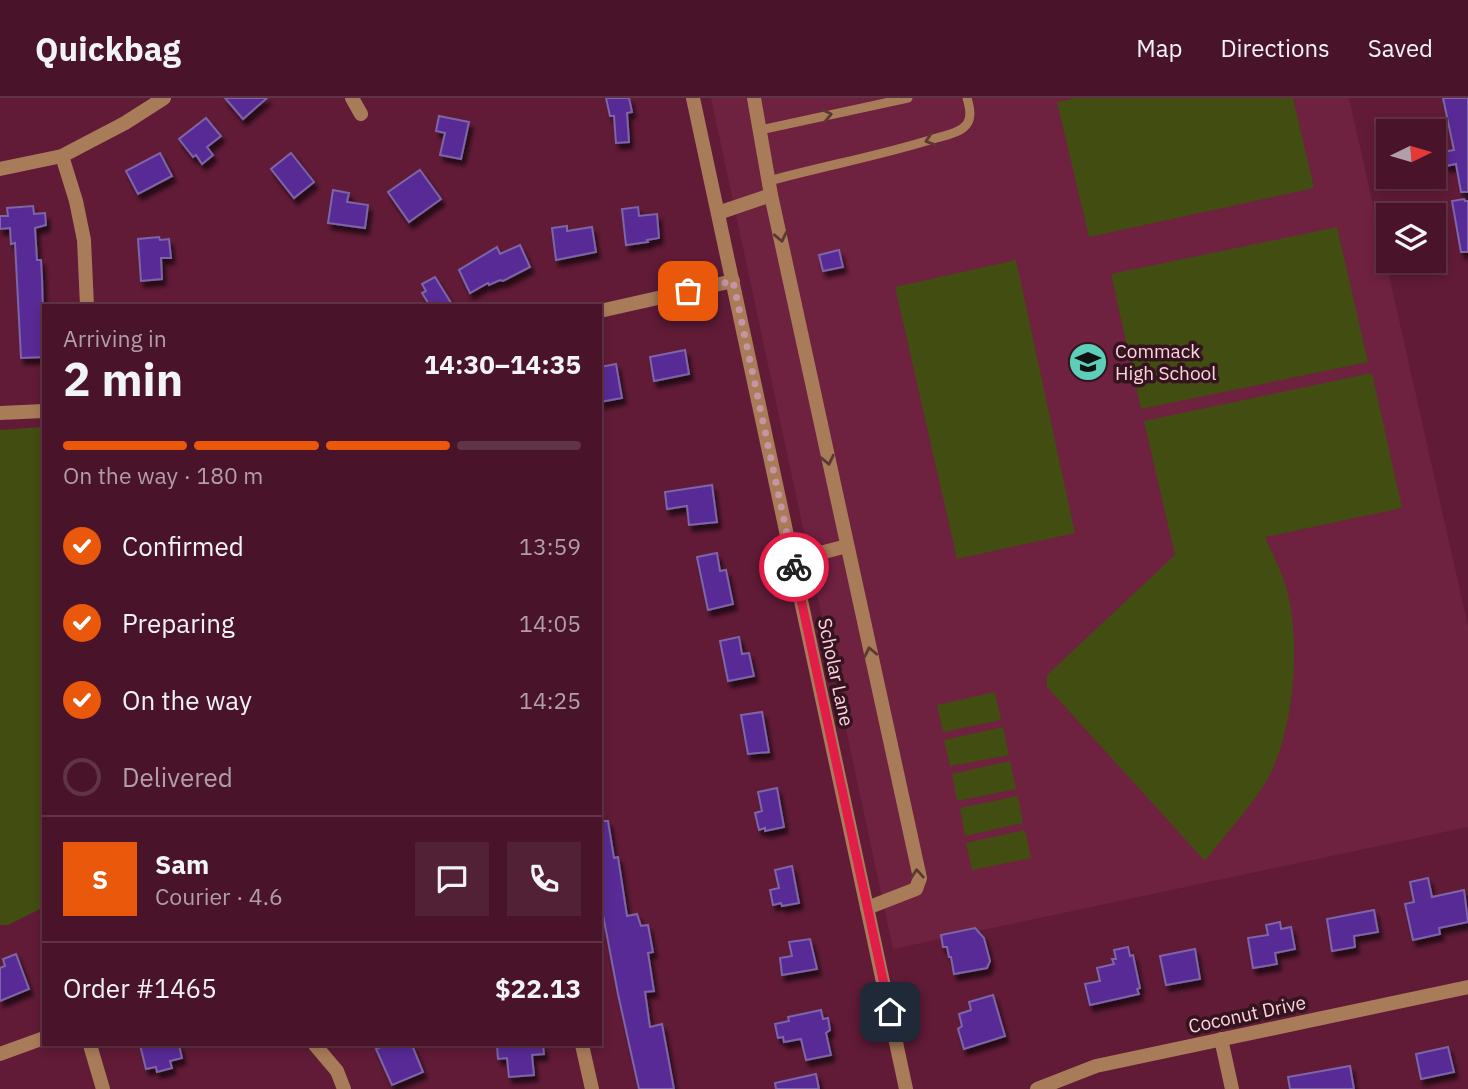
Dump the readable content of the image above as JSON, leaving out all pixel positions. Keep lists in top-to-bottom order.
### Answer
{
  "streets": {
    "street": ["Scholar Lane", "Coconut Drive"]
  },
  "places": {
    "school or university": ["Commack High School"]
  },
  "north": "right",
  "page": {
    "header": "Quickbag",
    "nav": ["Map", "Directions", "Saved"],
    "heading": ["2 min", "Arriving in", "14:30–14:35"],
    "panel": [
      "Sam",
      "Courier · 4.6",
      "Order #1465",
      "$22.13"
    ],
    "bar": "On the way · 180 m",
    "list": [
      ["Confirmed", "13:59"],
      ["Preparing", "14:05"],
      ["On the way", "14:25"],
      "Delivered"
    ],
    "round": "S"
  }
}
